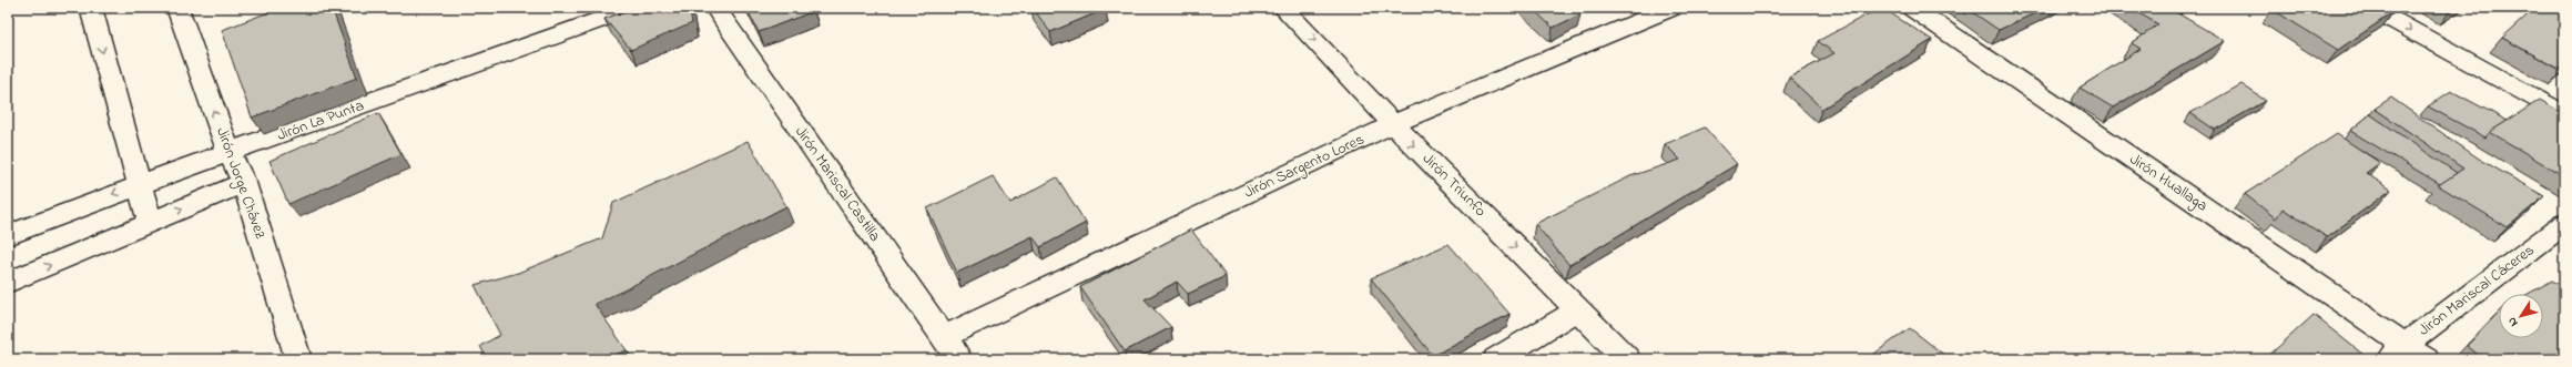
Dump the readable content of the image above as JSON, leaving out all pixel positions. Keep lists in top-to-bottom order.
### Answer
{
  "streets": {
    "street": [
      "Jirón La Punta",
      "Jirón Sargento Lores",
      "Jirón Jorge Chávez",
      "Jirón Huallaga",
      "Jirón Mariscal Castilla",
      "Jirón Triunfo",
      "Jirón Mariscal Cáceres"
    ]
  },
  "crossings": [
    ["Jirón La Punta", "Jirón Jorge Chávez"],
    ["Jirón Sargento Lores", "Jirón Mariscal Castilla"],
    ["Jirón Sargento Lores", "Jirón Triunfo"],
    ["Jirón Huallaga", "Jirón Mariscal Cáceres"]
  ],
  "one_way": ["Jirón Triunfo"],
  "north": "bottom left"
}
